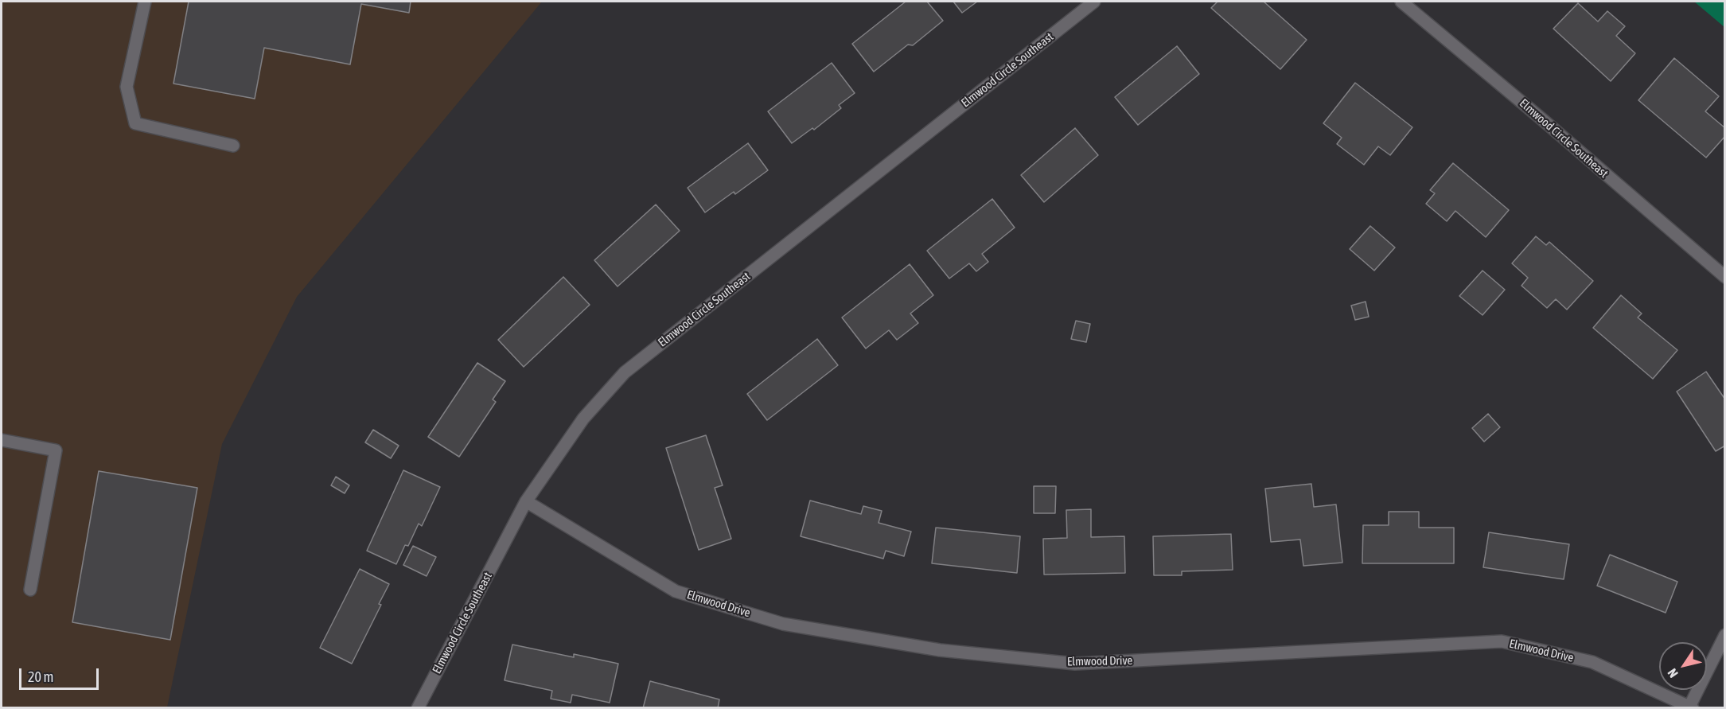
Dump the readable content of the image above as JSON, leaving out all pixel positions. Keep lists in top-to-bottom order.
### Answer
{
  "streets": {
    "street": ["Elmwood Circle Southeast", "Elmwood Drive"]
  },
  "crossings": [
    ["Elmwood Circle Southeast", "Elmwood Drive"]
  ],
  "scale_bar": "20 m",
  "north": "bottom left"
}
